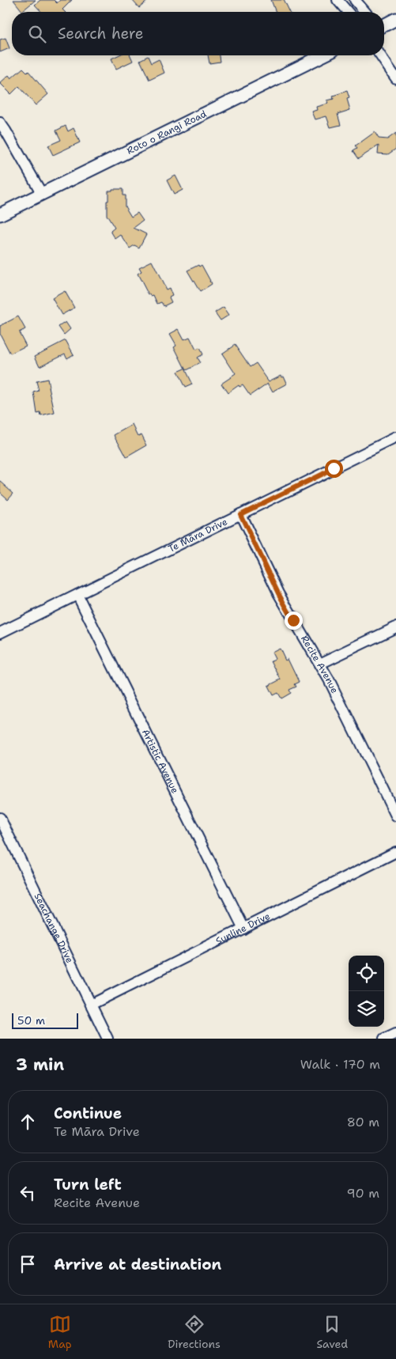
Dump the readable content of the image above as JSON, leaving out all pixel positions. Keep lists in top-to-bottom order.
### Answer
{
  "streets": {
    "street": [
      "Roto o Rangi Road",
      "Te Māra Drive",
      "Recite Avenue",
      "Artistic Avenue",
      "Seachange Drive",
      "Sunline Drive"
    ]
  },
  "crossings": [
    ["Te Māra Drive", "Recite Avenue"],
    ["Te Māra Drive", "Artistic Avenue"],
    ["Artistic Avenue", "Sunline Drive"],
    ["Seachange Drive", "Sunline Drive"]
  ],
  "scale_bar": "50 m",
  "page": {
    "search": "Search here",
    "scale": "50 m",
    "heading": ["3 min", "Walk · 170 m"],
    "list": [
      ["Continue", "Te Māra Drive", "80 m"],
      ["Turn left", "Recite Avenue", "90 m"],
      "Arrive at destination"
    ],
    "nav": ["Map", "Directions", "Saved"]
  }
}
